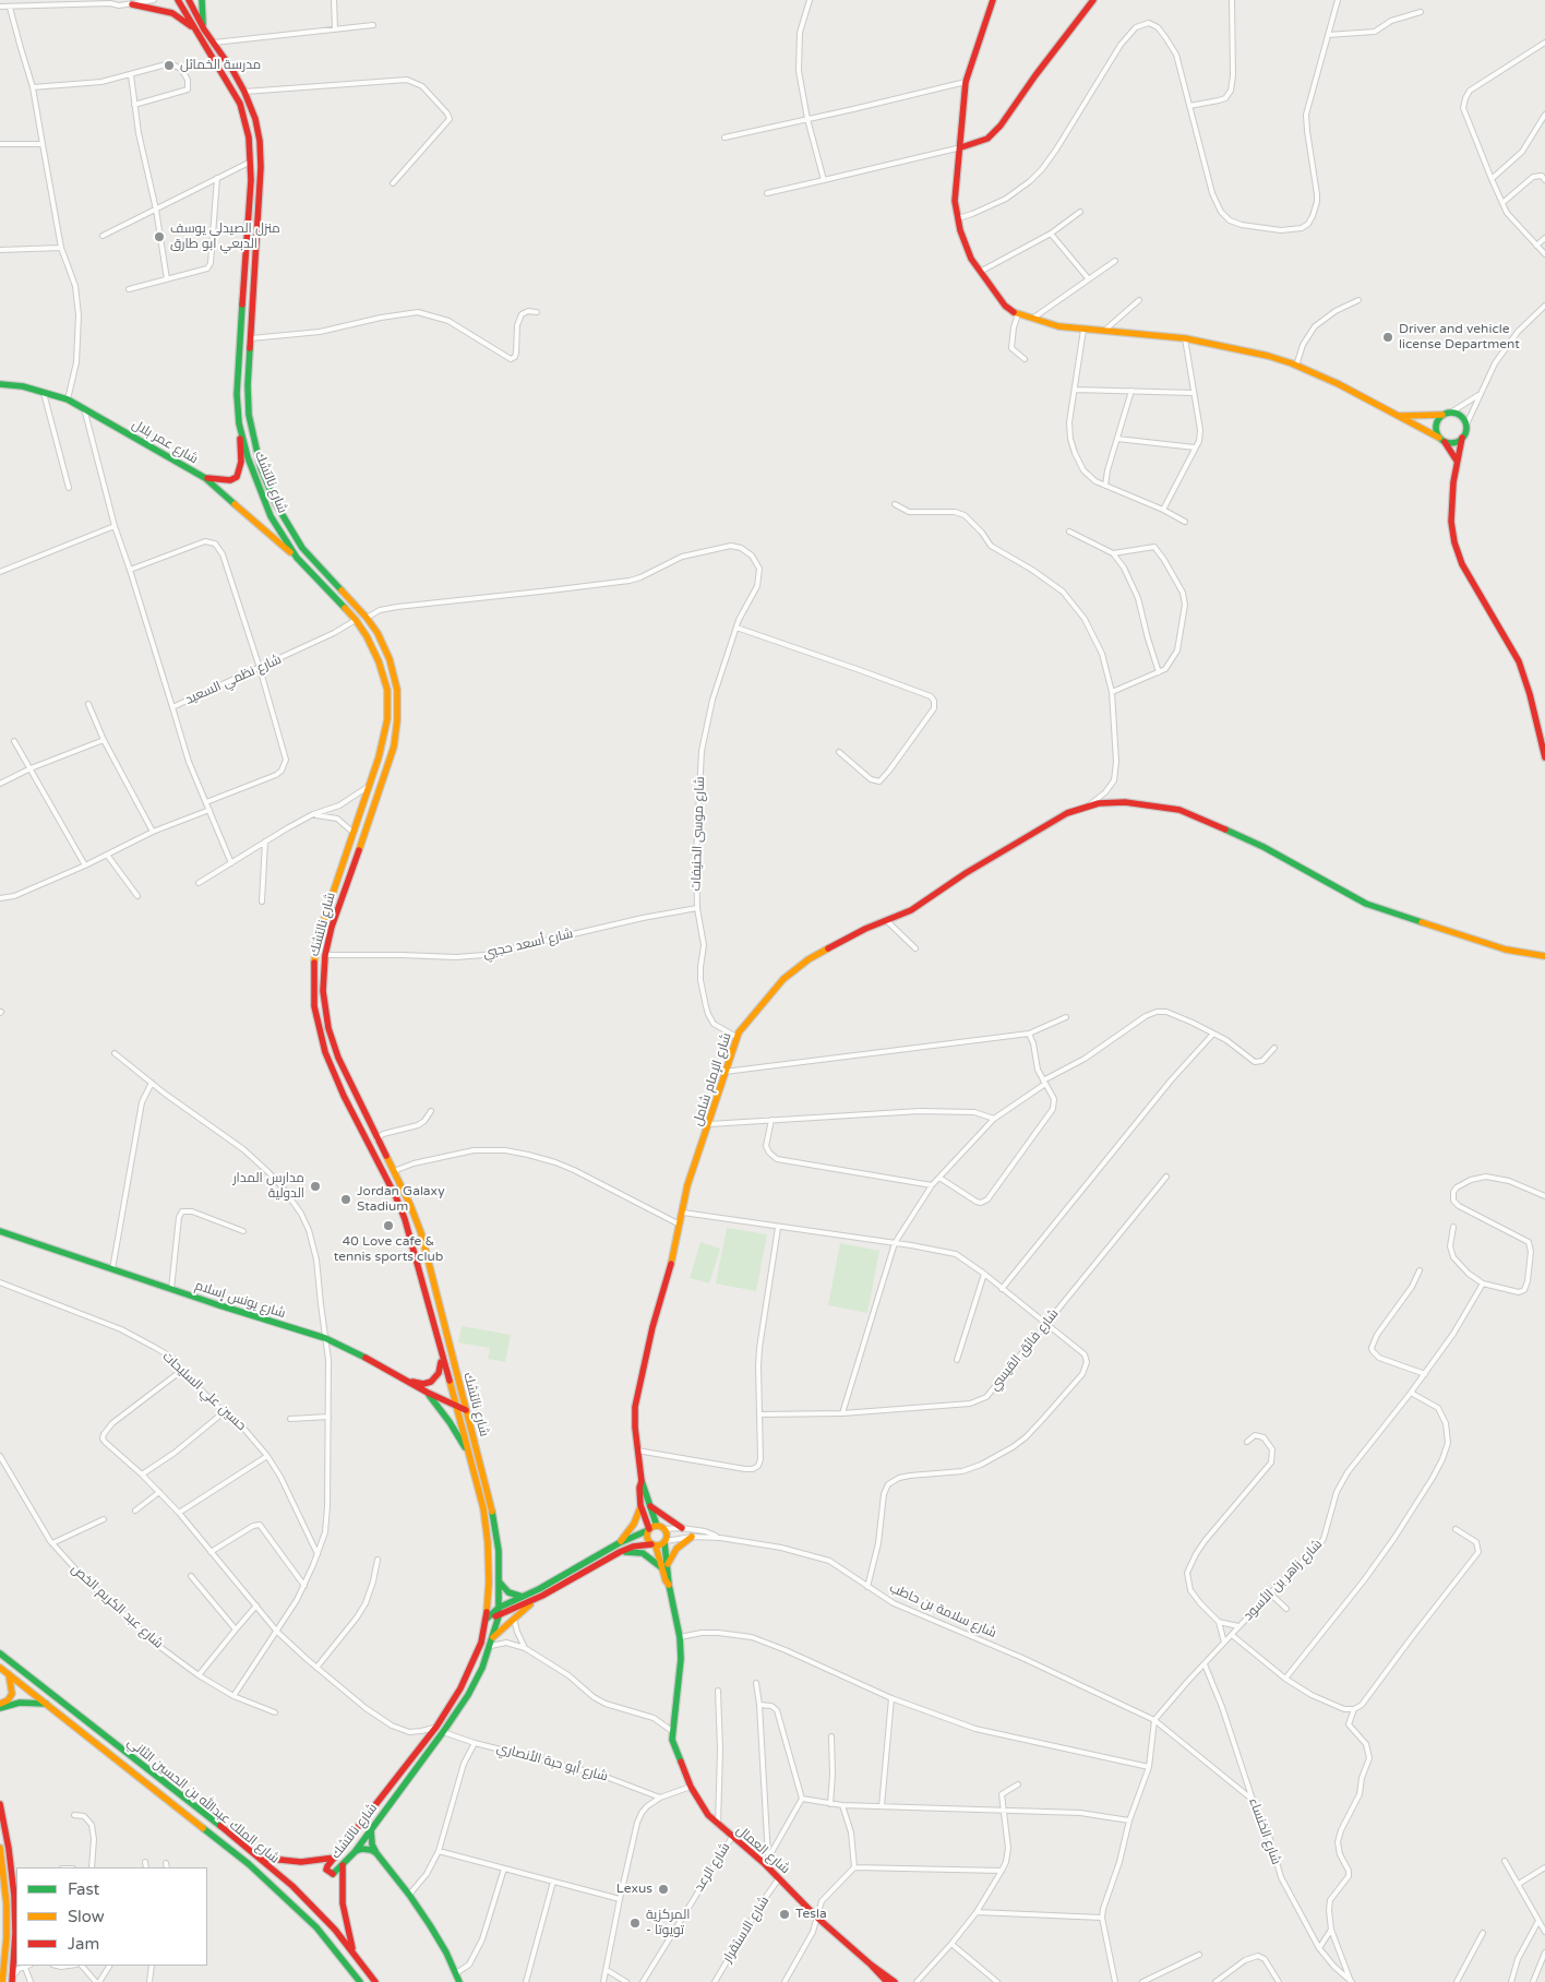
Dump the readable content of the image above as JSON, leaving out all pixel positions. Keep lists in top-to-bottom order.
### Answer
{
  "streets": {
    "main road": [
      "شارع عمر بلال",
      "شارع نالتشك",
      "شارع الإمام شامل",
      "شارع يونس إسلام",
      "شارع الملك عبدالله بن الحسين الثاني",
      "شارع العمال"
    ],
    "street": [
      "شارع نظمي السعيد",
      "شارع موسى الحنيفات",
      "شارع أسعد حجبي",
      "شارع فائق القيسي",
      "حسين علي السليحات",
      "شارع زاهر بن الأسود",
      "شارع عبد الكريم الخص",
      "شارع سلامة بن حاطب",
      "شارع أبو حبة الأنصاري",
      "شارع الخنساء",
      "شارع الرعد",
      "شارع الاستقرار"
    ]
  },
  "crossings": [
    ["شارع عمر بلال", "شارع نالتشك"],
    ["شارع نالتشك", "شارع نظمي السعيد"],
    ["شارع نالتشك", "شارع موسى الحنيفات"],
    ["شارع نالتشك", "شارع أسعد حجبي"],
    ["شارع نالتشك", "شارع يونس إسلام"],
    ["شارع نالتشك", "شارع أبو حبة الأنصاري"],
    ["شارع موسى الحنيفات", "شارع أسعد حجبي"],
    ["شارع موسى الحنيفات", "شارع الإمام شامل"],
    ["شارع الإمام شامل", "شارع سلامة بن حاطب"],
    ["شارع زاهر بن الأسود", "شارع سلامة بن حاطب"],
    ["شارع زاهر بن الأسود", "شارع الخنساء"],
    ["شارع سلامة بن حاطب", "شارع الخنساء"],
    ["شارع العمال", "شارع الرعد"],
    ["شارع العمال", "شارع الاستقرار"]
  ],
  "places": [
    "مدرسة الخمائل",
    "منزل الصيدلي يوسف الدبعي ابو طارق",
    "Driver and vehicle license Department",
    "مدارس المدار الدولية",
    "Jordan Galaxy Stadium",
    "40 Love cafe & tennis sports club",
    "Lexus",
    "Tesla",
    "المركزية - تويوتا"
  ],
  "legend": ["Fast", "Slow", "Jam"]
}
